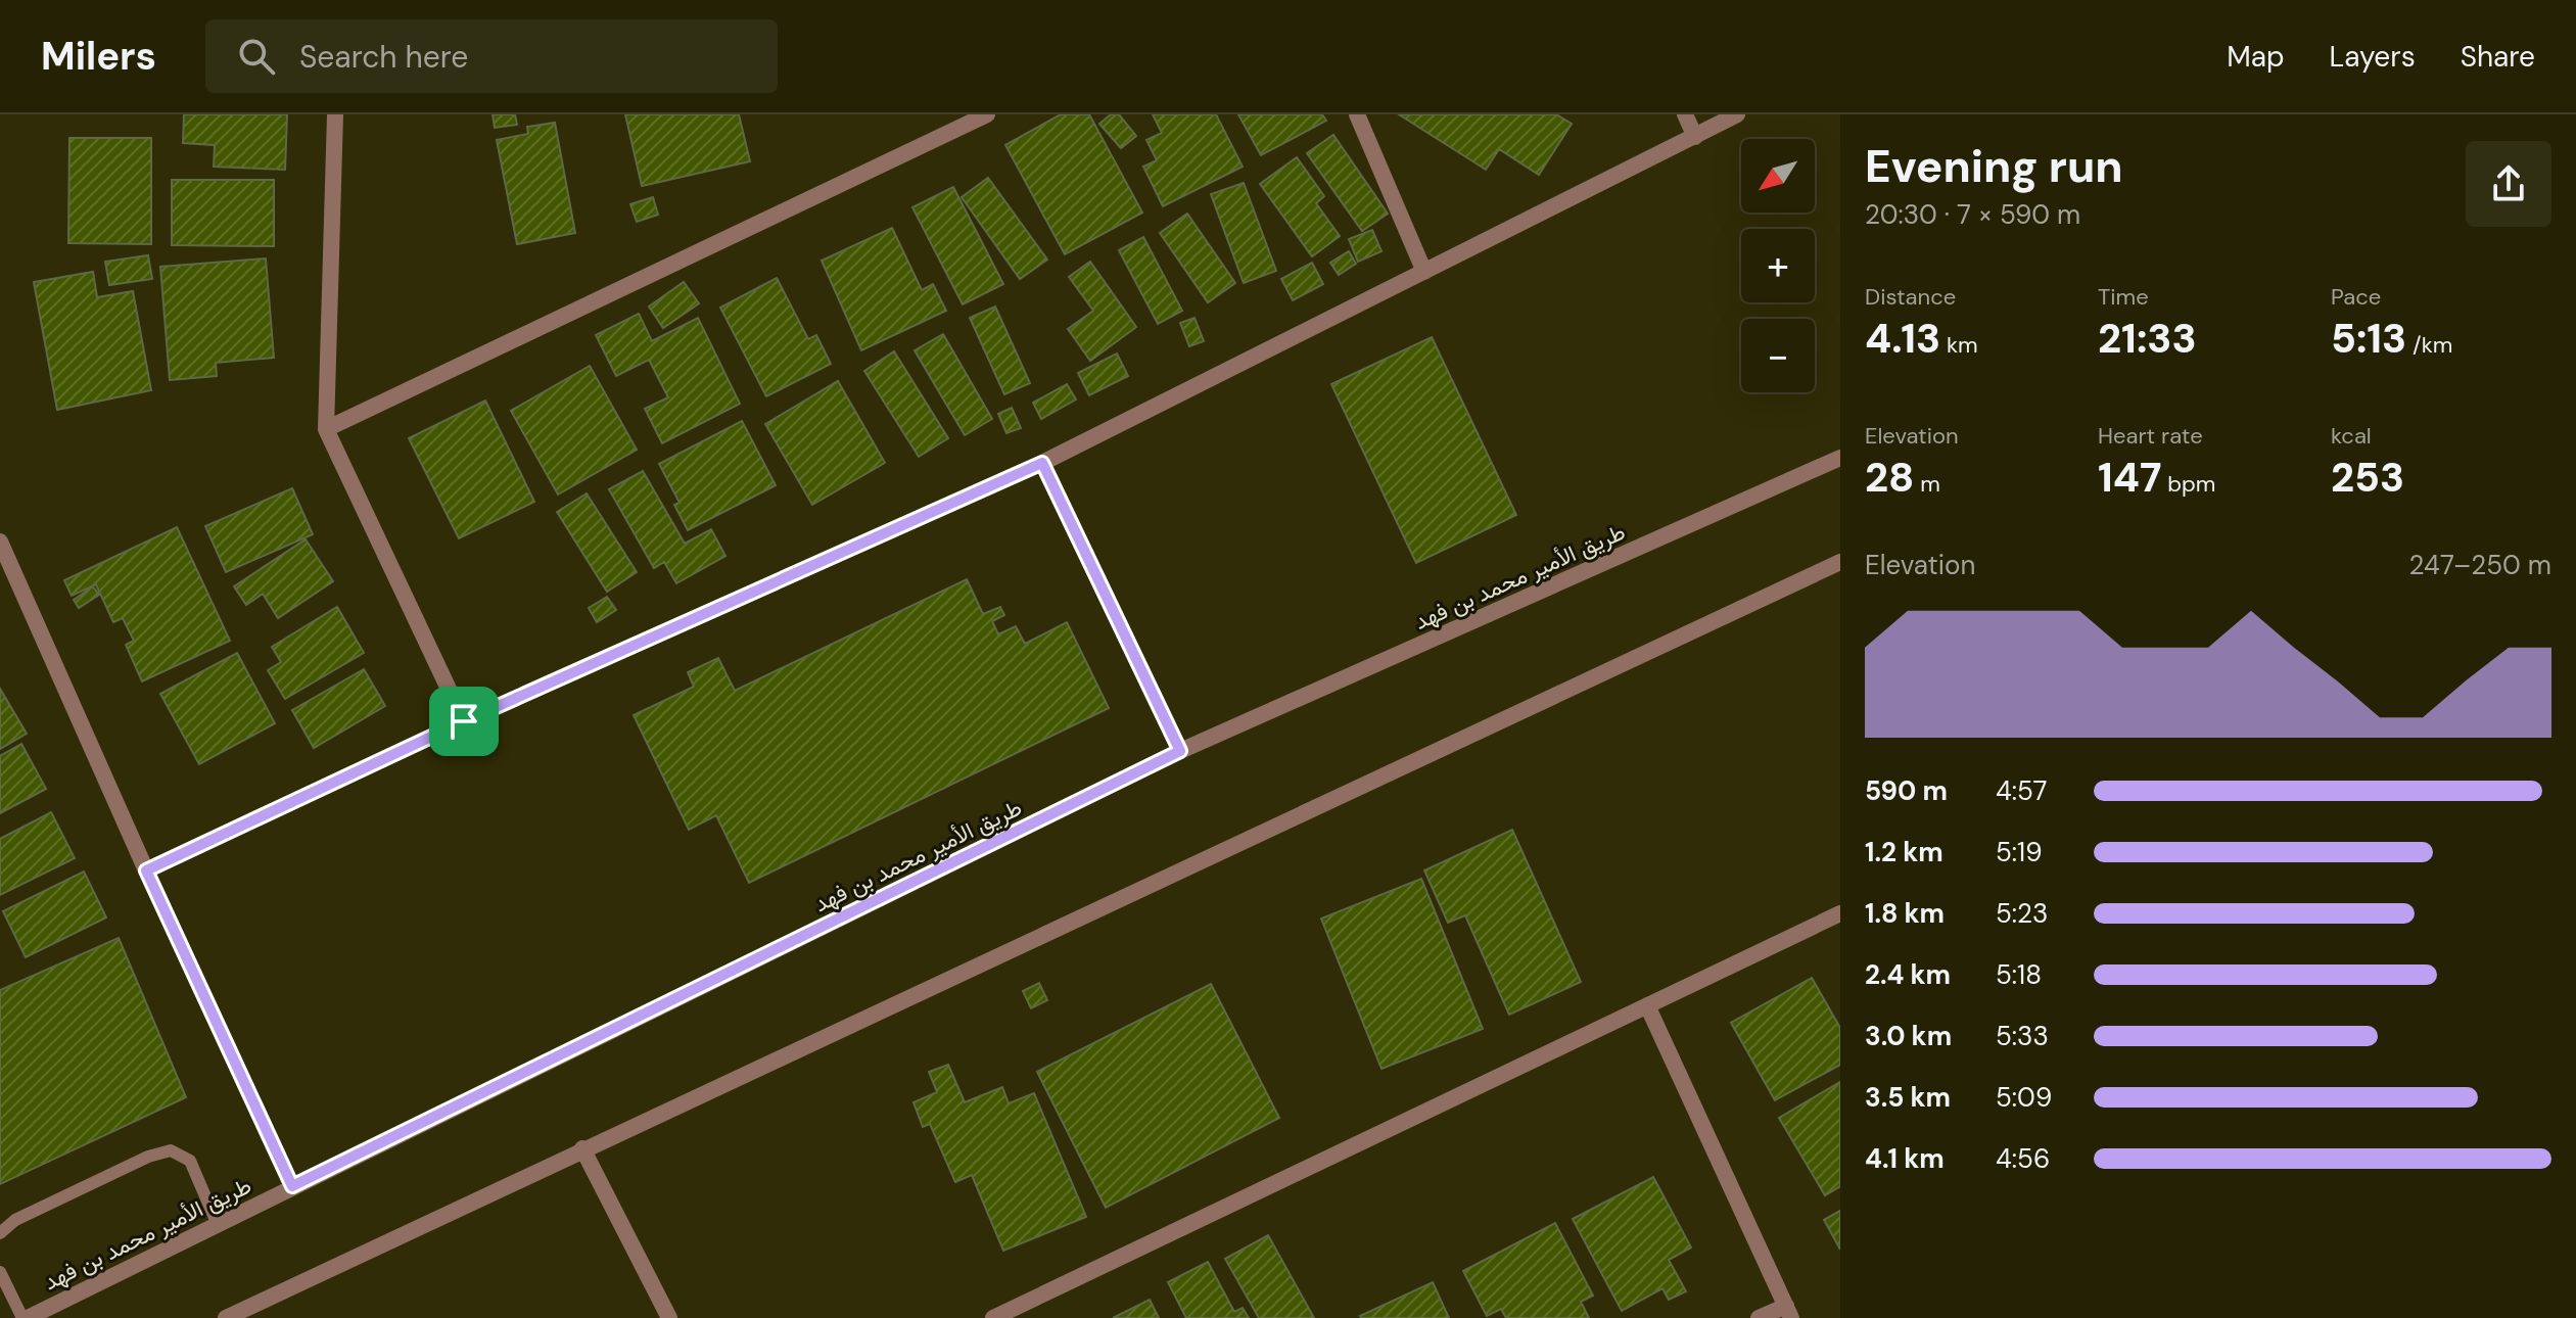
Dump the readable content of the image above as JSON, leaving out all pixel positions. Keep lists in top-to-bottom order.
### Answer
{
  "streets": {
    "street": ["طريق الأمير محمد بن فهد"]
  },
  "north": "bottom left",
  "page": {
    "header": "Milers",
    "search": "Search here",
    "nav": ["Map", "Layers", "Share"],
    "heading": ["Evening run", "20:30 · 7 × 590 m"],
    "map_buttons": ["+", "−"],
    "stats": [
      ["Distance", "4.13 km"],
      ["Time", "21:33"],
      ["Pace", "5:13 /km"],
      ["Elevation", "28 m"],
      ["Heart rate", "147 bpm"],
      ["kcal", "253"]
    ],
    "chart": ["Elevation", "247–250 m"],
    "list": [
      {
        "name": "590 m",
        "note": "4:57"
      },
      {
        "name": "1.2 km",
        "note": "5:19"
      },
      {
        "name": "1.8 km",
        "note": "5:23"
      },
      {
        "name": "2.4 km",
        "note": "5:18"
      },
      {
        "name": "3.0 km",
        "note": "5:33"
      },
      {
        "name": "3.5 km",
        "note": "5:09"
      },
      {
        "name": "4.1 km",
        "note": "4:56"
      }
    ]
  }
}
